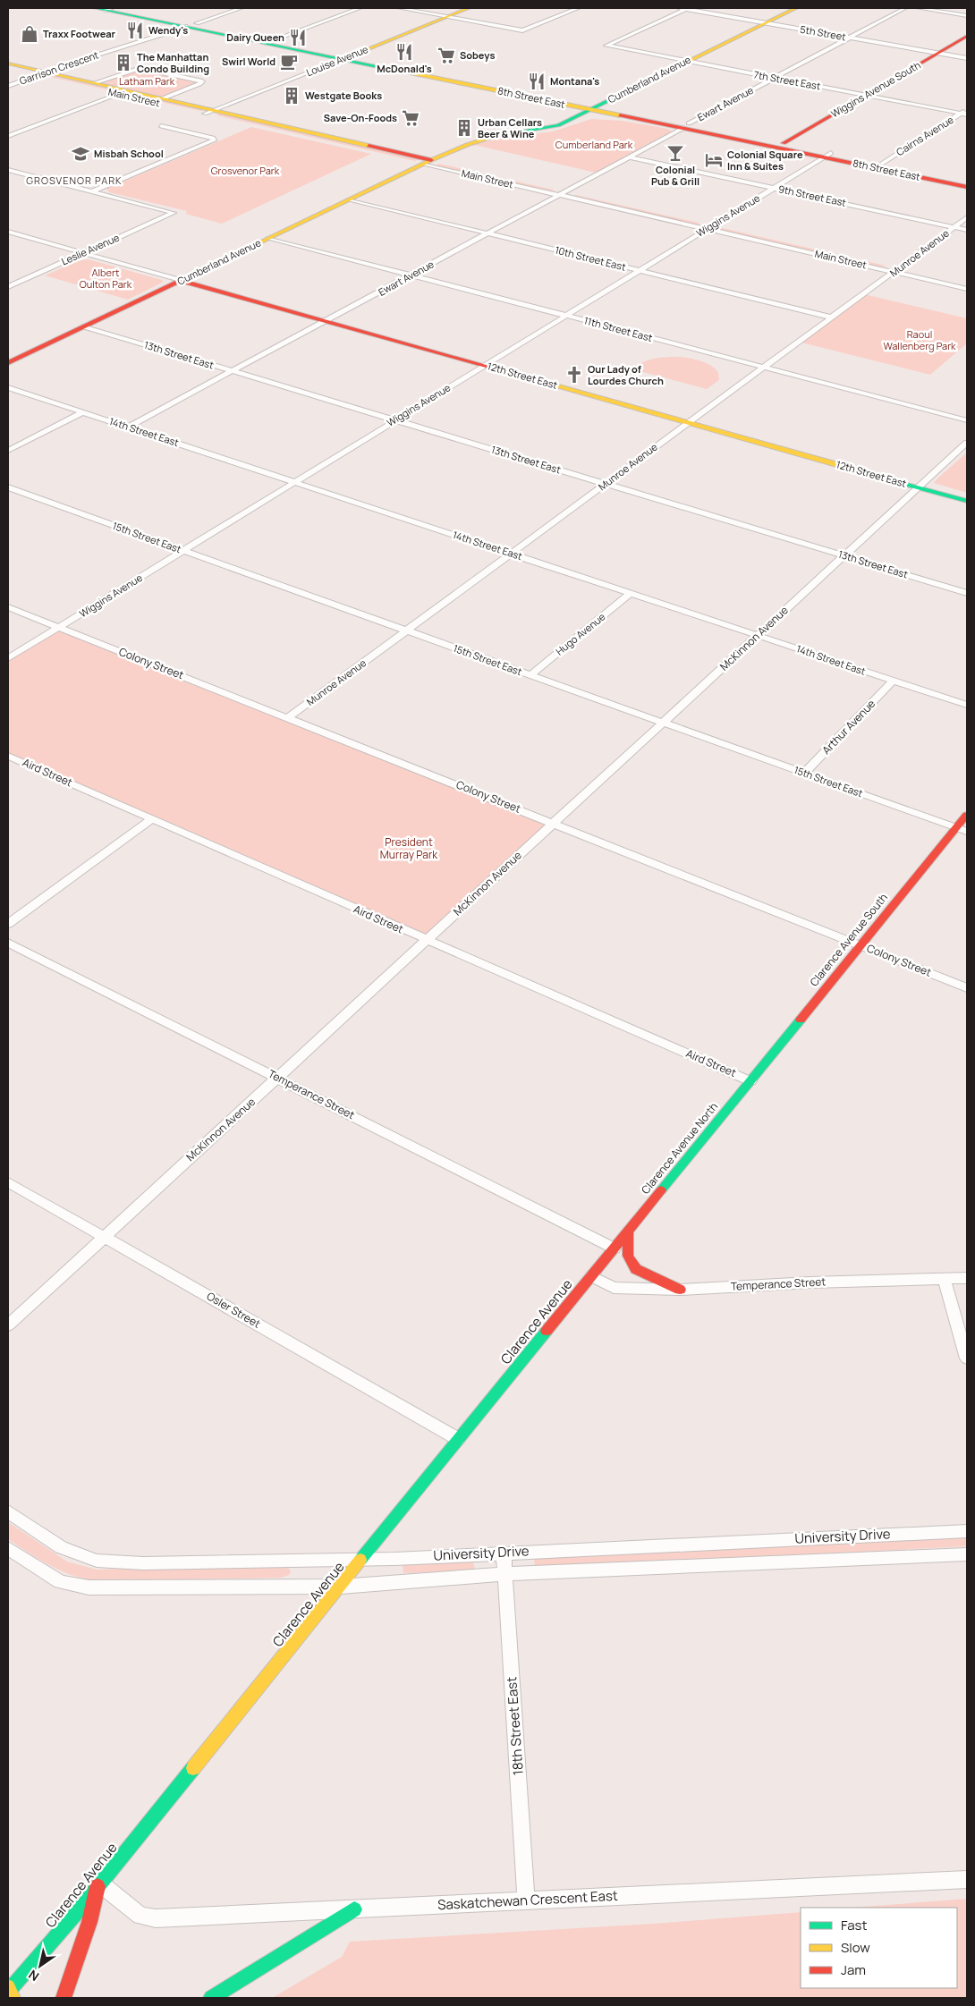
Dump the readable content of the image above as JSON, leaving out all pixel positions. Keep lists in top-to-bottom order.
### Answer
{
  "streets": {
    "main road": [
      "Louise Avenue",
      "Cumberland Avenue",
      "Wiggins Avenue South",
      "Main Street",
      "8th Street East",
      "12th Street East",
      "Clarence Avenue South",
      "Clarence Avenue North",
      "Clarence Avenue"
    ],
    "street": [
      "5th Street",
      "Garrison Crescent",
      "7th Street East",
      "Ewart Avenue",
      "Cairns Avenue",
      "9th Street East",
      "Wiggins Avenue",
      "Leslie Avenue",
      "Munroe Avenue",
      "10th Street East",
      "11th Street East",
      "13th Street East",
      "14th Street East",
      "15th Street East",
      "Hugo Avenue",
      "McKinnon Avenue",
      "Colony Street",
      "Arthur Avenue",
      "Aird Street",
      "Temperance Street",
      "Osler Street",
      "University Drive",
      "18th Street East",
      "Saskatchewan Crescent East"
    ]
  },
  "crossings": [
    ["5th Street", "Cumberland Avenue"],
    ["5th Street", "7th Street East"],
    ["5th Street", "Wiggins Avenue South"],
    ["5th Street", "Ewart Avenue"],
    ["Louise Avenue", "Main Street"],
    ["Louise Avenue", "8th Street East"],
    ["Garrison Crescent", "Main Street"],
    ["Garrison Crescent", "8th Street East"],
    ["Cumberland Avenue", "7th Street East"],
    ["Cumberland Avenue", "Main Street"],
    ["Cumberland Avenue", "8th Street East"],
    ["Cumberland Avenue", "10th Street East"],
    ["Cumberland Avenue", "11th Street East"],
    ["Cumberland Avenue", "13th Street East"],
    ["Cumberland Avenue", "12th Street East"],
    ["7th Street East", "Wiggins Avenue South"],
    ["7th Street East", "Ewart Avenue"],
    ["7th Street East", "Cairns Avenue"],
    ["Wiggins Avenue South", "8th Street East"],
    ["Main Street", "Ewart Avenue"],
    ["Main Street", "Wiggins Avenue"],
    ["Main Street", "Munroe Avenue"],
    ["8th Street East", "Ewart Avenue"],
    ["8th Street East", "Cairns Avenue"],
    ["8th Street East", "Wiggins Avenue"],
    ["Ewart Avenue", "9th Street East"],
    ["Ewart Avenue", "10th Street East"],
    ["Ewart Avenue", "11th Street East"],
    ["Ewart Avenue", "13th Street East"],
    ["Ewart Avenue", "12th Street East"],
    ["Ewart Avenue", "14th Street East"],
    ["9th Street East", "Wiggins Avenue"],
    ["9th Street East", "Munroe Avenue"],
    ["Wiggins Avenue", "10th Street East"],
    ["Wiggins Avenue", "11th Street East"],
    ["Wiggins Avenue", "13th Street East"],
    ["Wiggins Avenue", "12th Street East"],
    ["Wiggins Avenue", "14th Street East"],
    ["Wiggins Avenue", "15th Street East"],
    ["Wiggins Avenue", "Colony Street"],
    ["Munroe Avenue", "10th Street East"],
    ["Munroe Avenue", "11th Street East"],
    ["Munroe Avenue", "13th Street East"],
    ["Munroe Avenue", "12th Street East"],
    ["Munroe Avenue", "14th Street East"],
    ["Munroe Avenue", "15th Street East"],
    ["Munroe Avenue", "Colony Street"],
    ["13th Street East", "McKinnon Avenue"],
    ["12th Street East", "McKinnon Avenue"],
    ["14th Street East", "Hugo Avenue"],
    ["14th Street East", "McKinnon Avenue"],
    ["14th Street East", "Arthur Avenue"],
    ["15th Street East", "Hugo Avenue"],
    ["15th Street East", "McKinnon Avenue"],
    ["15th Street East", "Arthur Avenue"],
    ["15th Street East", "Clarence Avenue South"],
    ["McKinnon Avenue", "Colony Street"],
    ["McKinnon Avenue", "Aird Street"],
    ["McKinnon Avenue", "Temperance Street"],
    ["McKinnon Avenue", "Osler Street"],
    ["Colony Street", "Clarence Avenue South"],
    ["Aird Street", "Clarence Avenue South"],
    ["Aird Street", "Clarence Avenue North"],
    ["Clarence Avenue South", "Clarence Avenue North"],
    ["Temperance Street", "Clarence Avenue"],
    ["Clarence Avenue North", "Clarence Avenue"],
    ["Osler Street", "Clarence Avenue"],
    ["Clarence Avenue", "University Drive"],
    ["Clarence Avenue", "Saskatchewan Crescent East"],
    ["University Drive", "18th Street East"],
    ["18th Street East", "Saskatchewan Crescent East"]
  ],
  "districts": ["GROSVENOR PARK"],
  "parks": [
    "Latham Park",
    "Cumberland Park",
    "Grosvenor Park",
    "Albert Oulton Park",
    "Raoul Wallenberg Park",
    "President Murray Park"
  ],
  "places": {
    "restaurant": [
      "Wendy's",
      "Dairy Queen",
      "McDonald's",
      "Montana's"
    ],
    "shop": ["Traxx Footwear"],
    "supermarket": ["Sobeys", "Save-On-Foods"],
    "cafe": ["Swirl World"],
    "building": ["The Manhattan Condo Building", "Westgate Books", "Urban Cellars Beer & Wine"],
    "bar": ["Colonial Pub & Grill"],
    "school or university": ["Misbah School"],
    "hotel": ["Colonial Square Inn & Suites"],
    "church": ["Our Lady of Lourdes Church"]
  },
  "legend": ["Fast", "Slow", "Jam"],
  "north": "bottom left"
}
